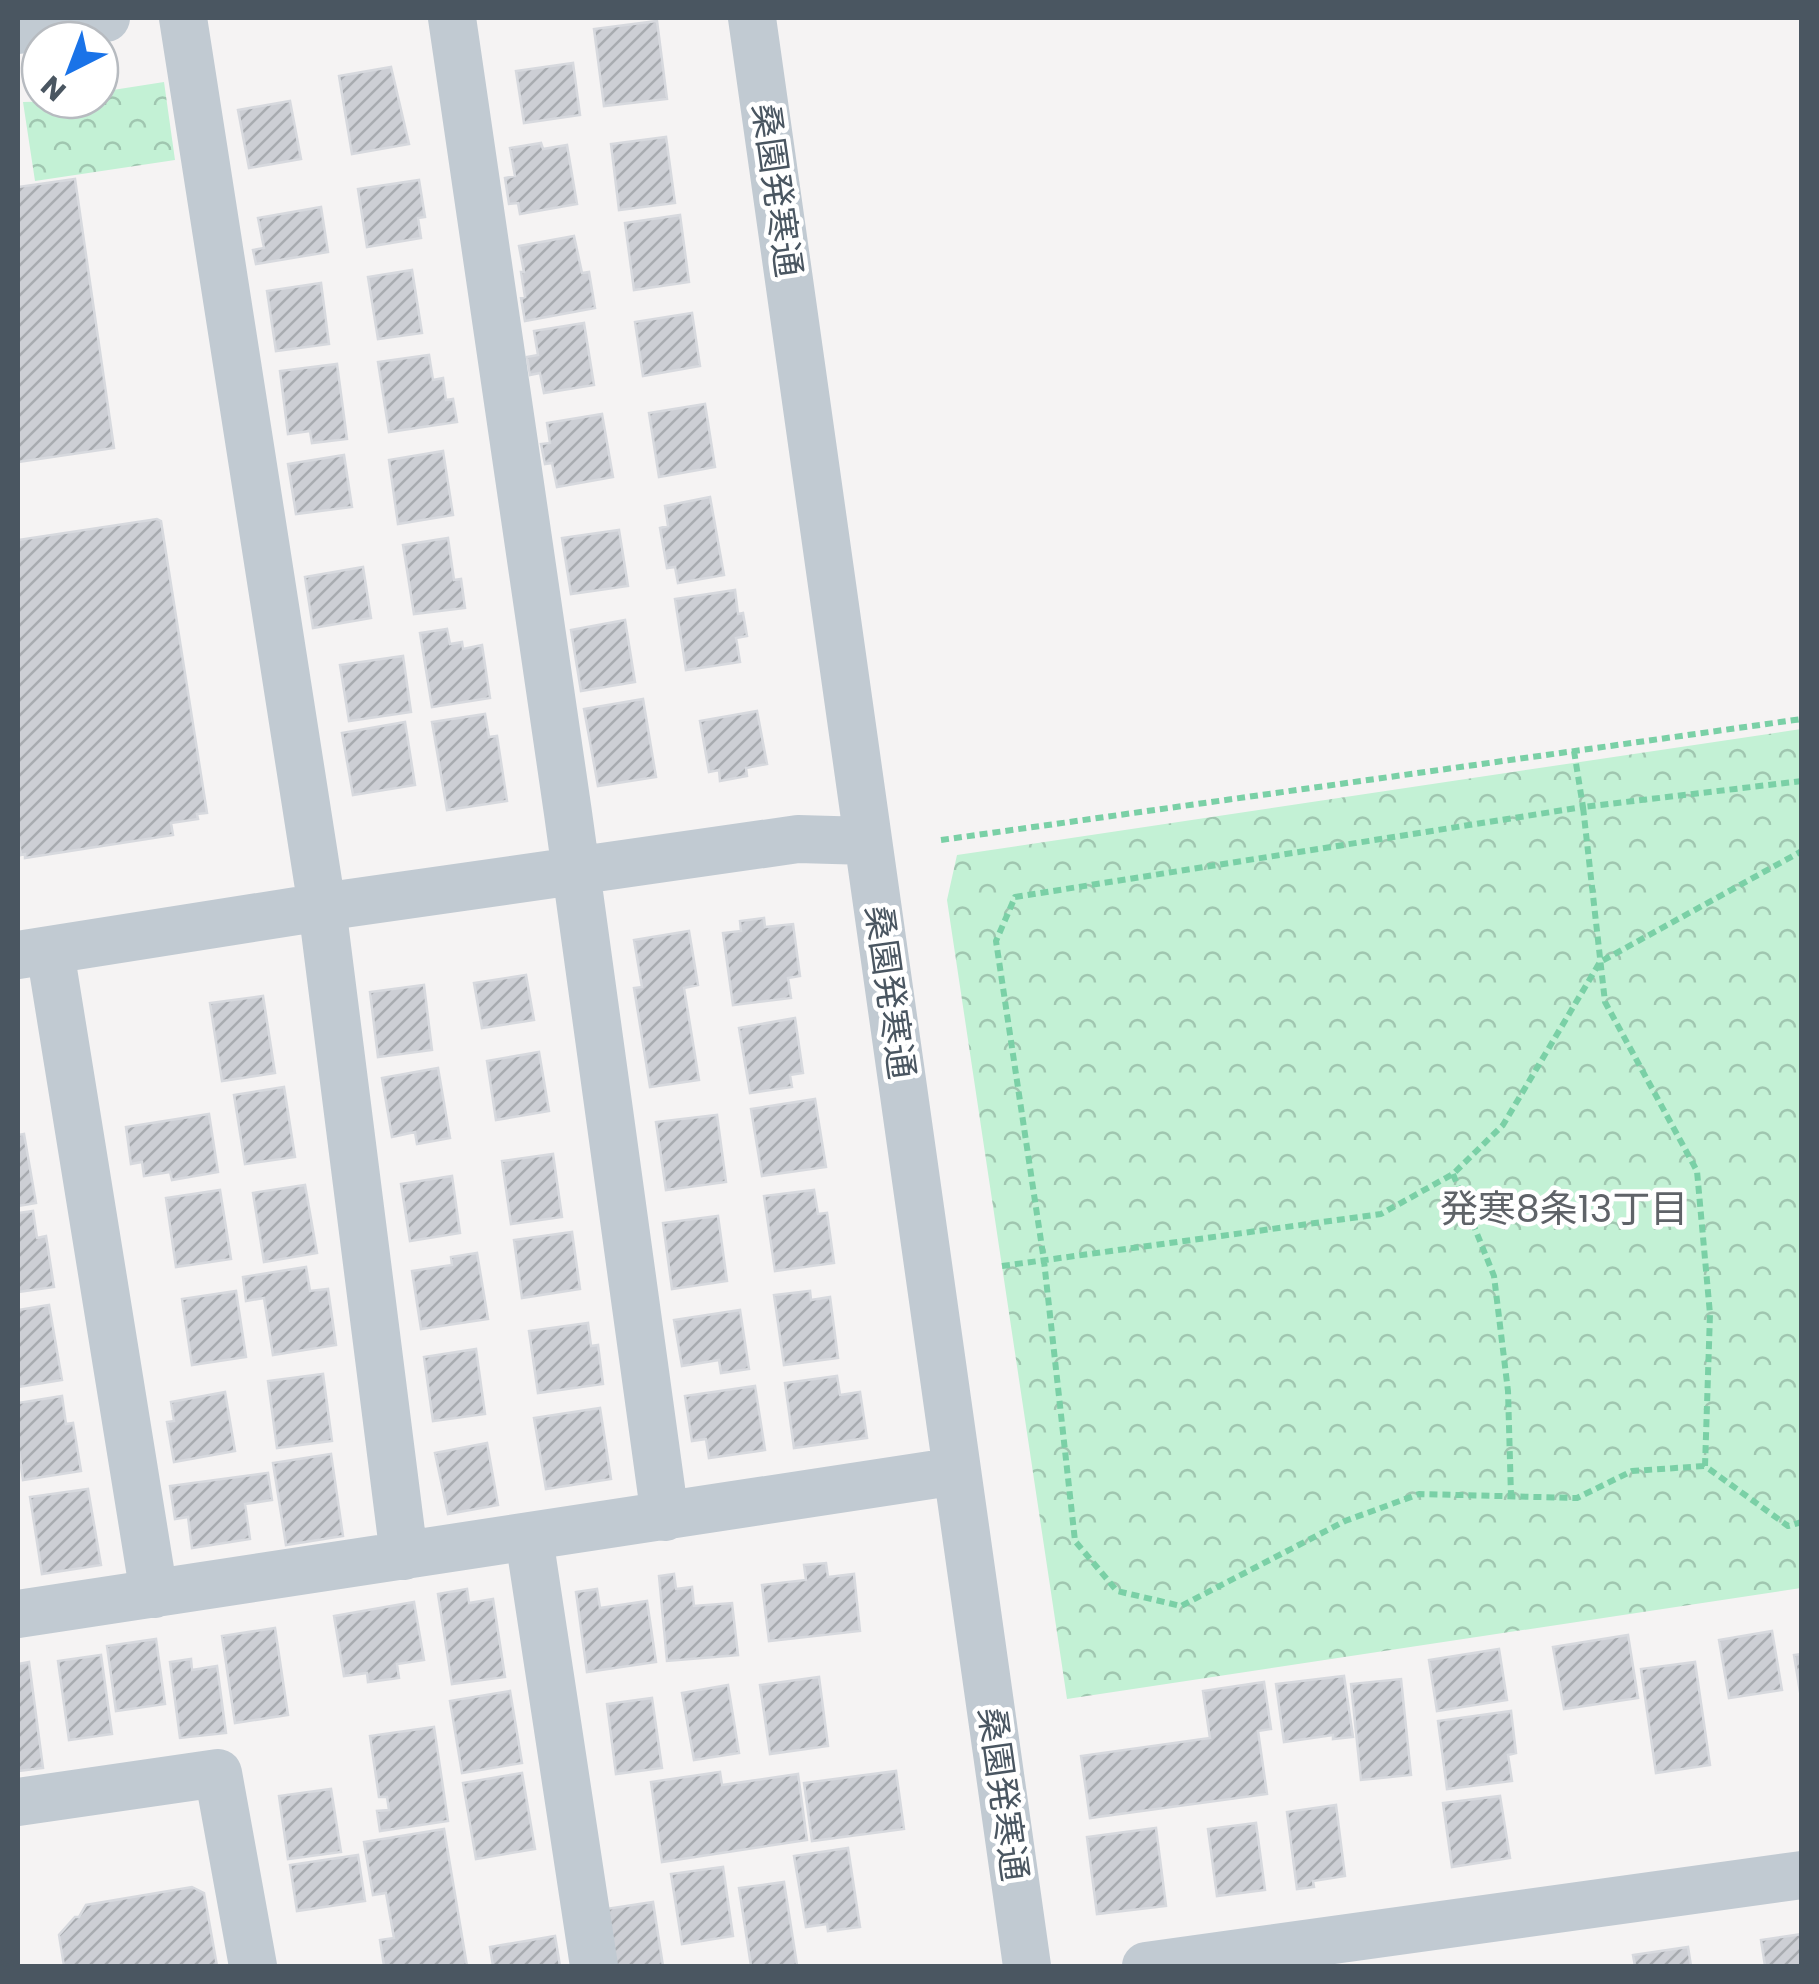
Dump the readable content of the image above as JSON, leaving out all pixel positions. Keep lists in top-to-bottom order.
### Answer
{
  "streets": {
    "street": ["桑園発寒通"]
  },
  "districts": ["発寒8条13丁目"],
  "north": "bottom left"
}
